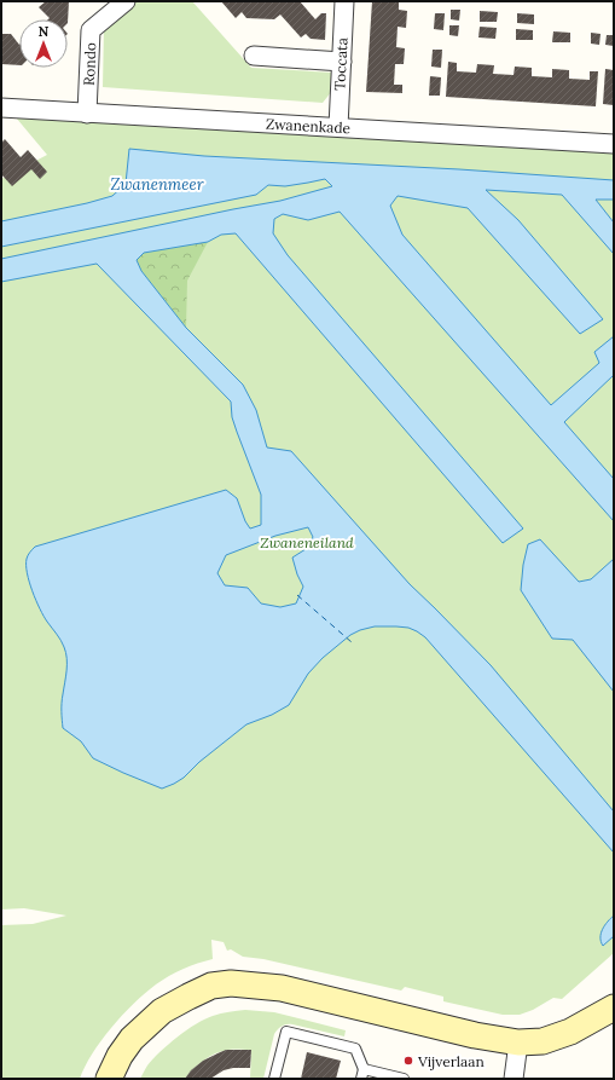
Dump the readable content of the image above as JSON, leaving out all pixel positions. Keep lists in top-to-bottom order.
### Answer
{
  "streets": {
    "street": ["Rondo", "Toccata", "Zwanenkade"]
  },
  "crossings": [
    ["Rondo", "Zwanenkade"],
    ["Toccata", "Zwanenkade"]
  ],
  "water": ["Zwanenmeer"],
  "parks": ["Zwaneneiland"],
  "places": ["Vijverlaan"],
  "north": "top"
}
